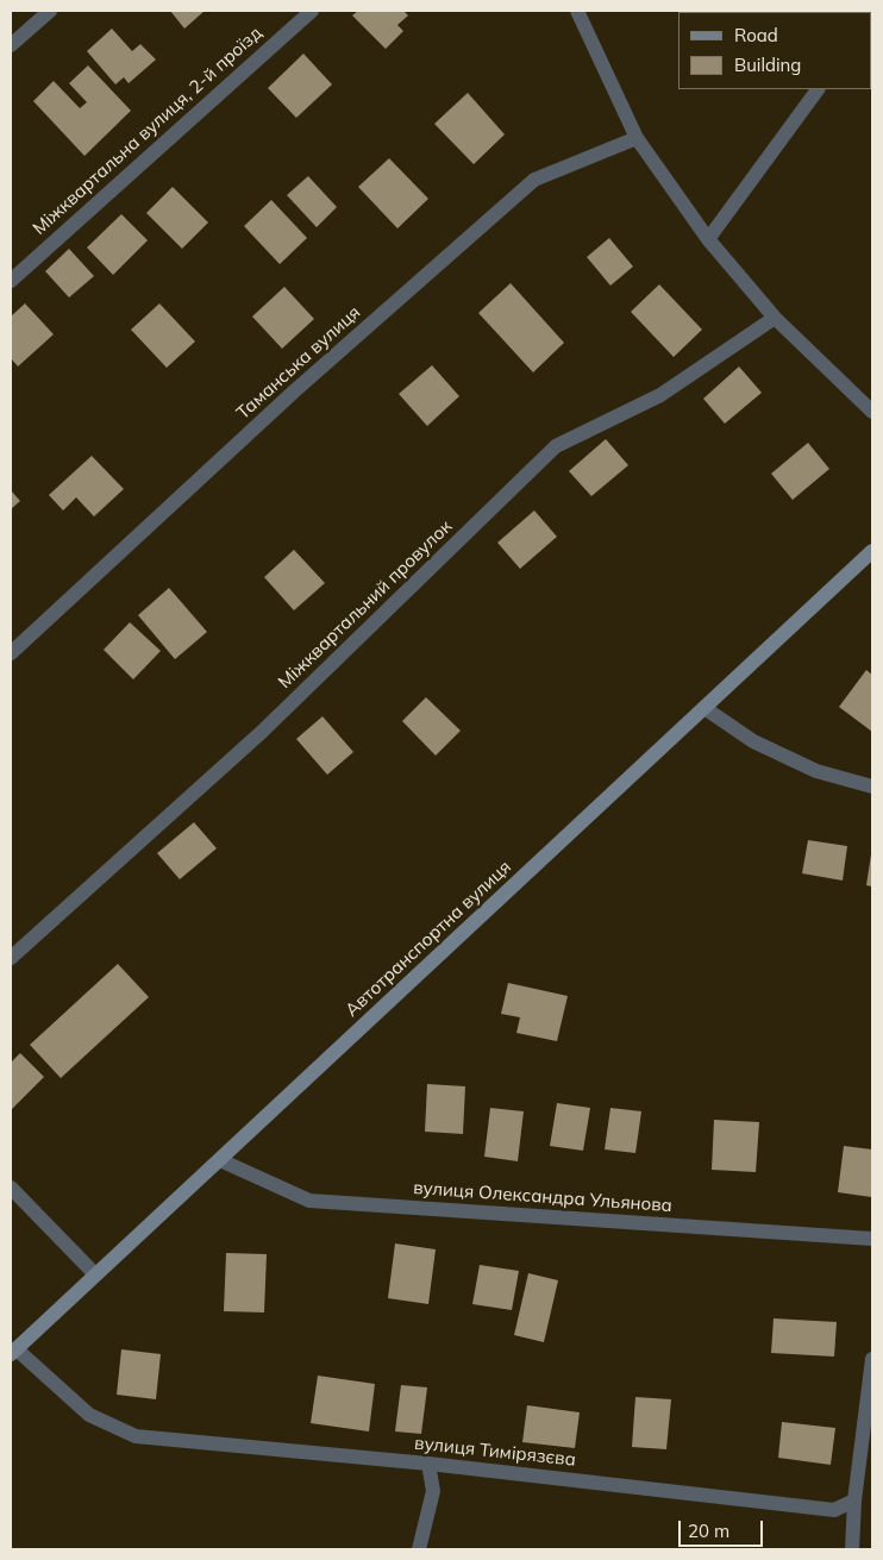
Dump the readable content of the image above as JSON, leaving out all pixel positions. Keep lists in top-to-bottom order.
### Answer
{
  "streets": {
    "main road": ["Автотранспортна вулиця"],
    "street": [
      "Міжквартальна вулиця, 2-й проїзд",
      "Таманська вулиця",
      "Міжквартальний провулок",
      "вулиця Олександра Ульянова",
      "вулиця Тимірязєва"
    ]
  },
  "crossings": [
    ["Автотранспортна вулиця", "вулиця Олександра Ульянова"],
    ["Автотранспортна вулиця", "вулиця Тимірязєва"]
  ],
  "legend": ["Road", "Building"],
  "scale_bar": "20 m"
}
